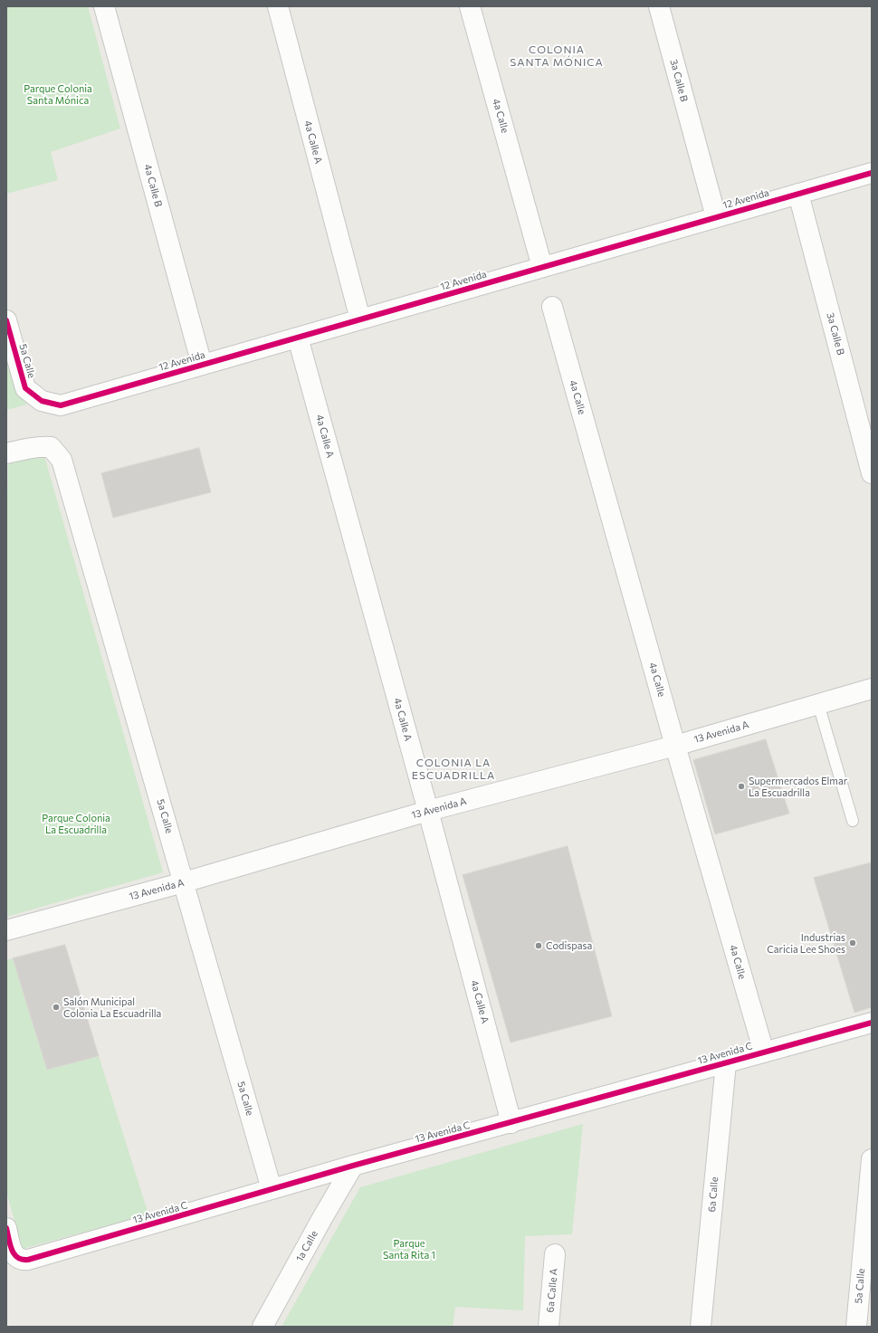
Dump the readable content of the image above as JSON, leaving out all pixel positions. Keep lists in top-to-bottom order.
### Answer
{
  "streets": {
    "street": [
      "3a Calle B",
      "4a Calle",
      "4a Calle A",
      "4a Calle B",
      "12 Avenida",
      "5a Calle",
      "13 Avenida A",
      "13 Avenida C",
      "6a Calle",
      "1a Calle",
      "6a Calle A"
    ]
  },
  "crossings": [
    ["3a Calle B", "12 Avenida"],
    ["4a Calle", "12 Avenida"],
    ["4a Calle", "13 Avenida A"],
    ["4a Calle", "13 Avenida C"],
    ["4a Calle A", "12 Avenida"],
    ["4a Calle A", "13 Avenida A"],
    ["4a Calle A", "13 Avenida C"],
    ["4a Calle B", "12 Avenida"],
    ["12 Avenida", "5a Calle"],
    ["5a Calle", "13 Avenida A"],
    ["5a Calle", "13 Avenida C"],
    ["13 Avenida C", "6a Calle"],
    ["13 Avenida C", "1a Calle"]
  ],
  "districts": ["COLONIA SANTA MÓNICA", "COLONIA LA ESCUADRILLA"],
  "parks": ["Parque Colonia Santa Mónica", "Parque Colonia La Escuadrilla", "Parque Santa Rita 1"],
  "places": [
    "Supermercados Elmar La Escuadrilla",
    "Industrias Caricia Lee Shoes",
    "Codispasa",
    "Salón Municipal Colonia La Escuadrilla"
  ]
}
